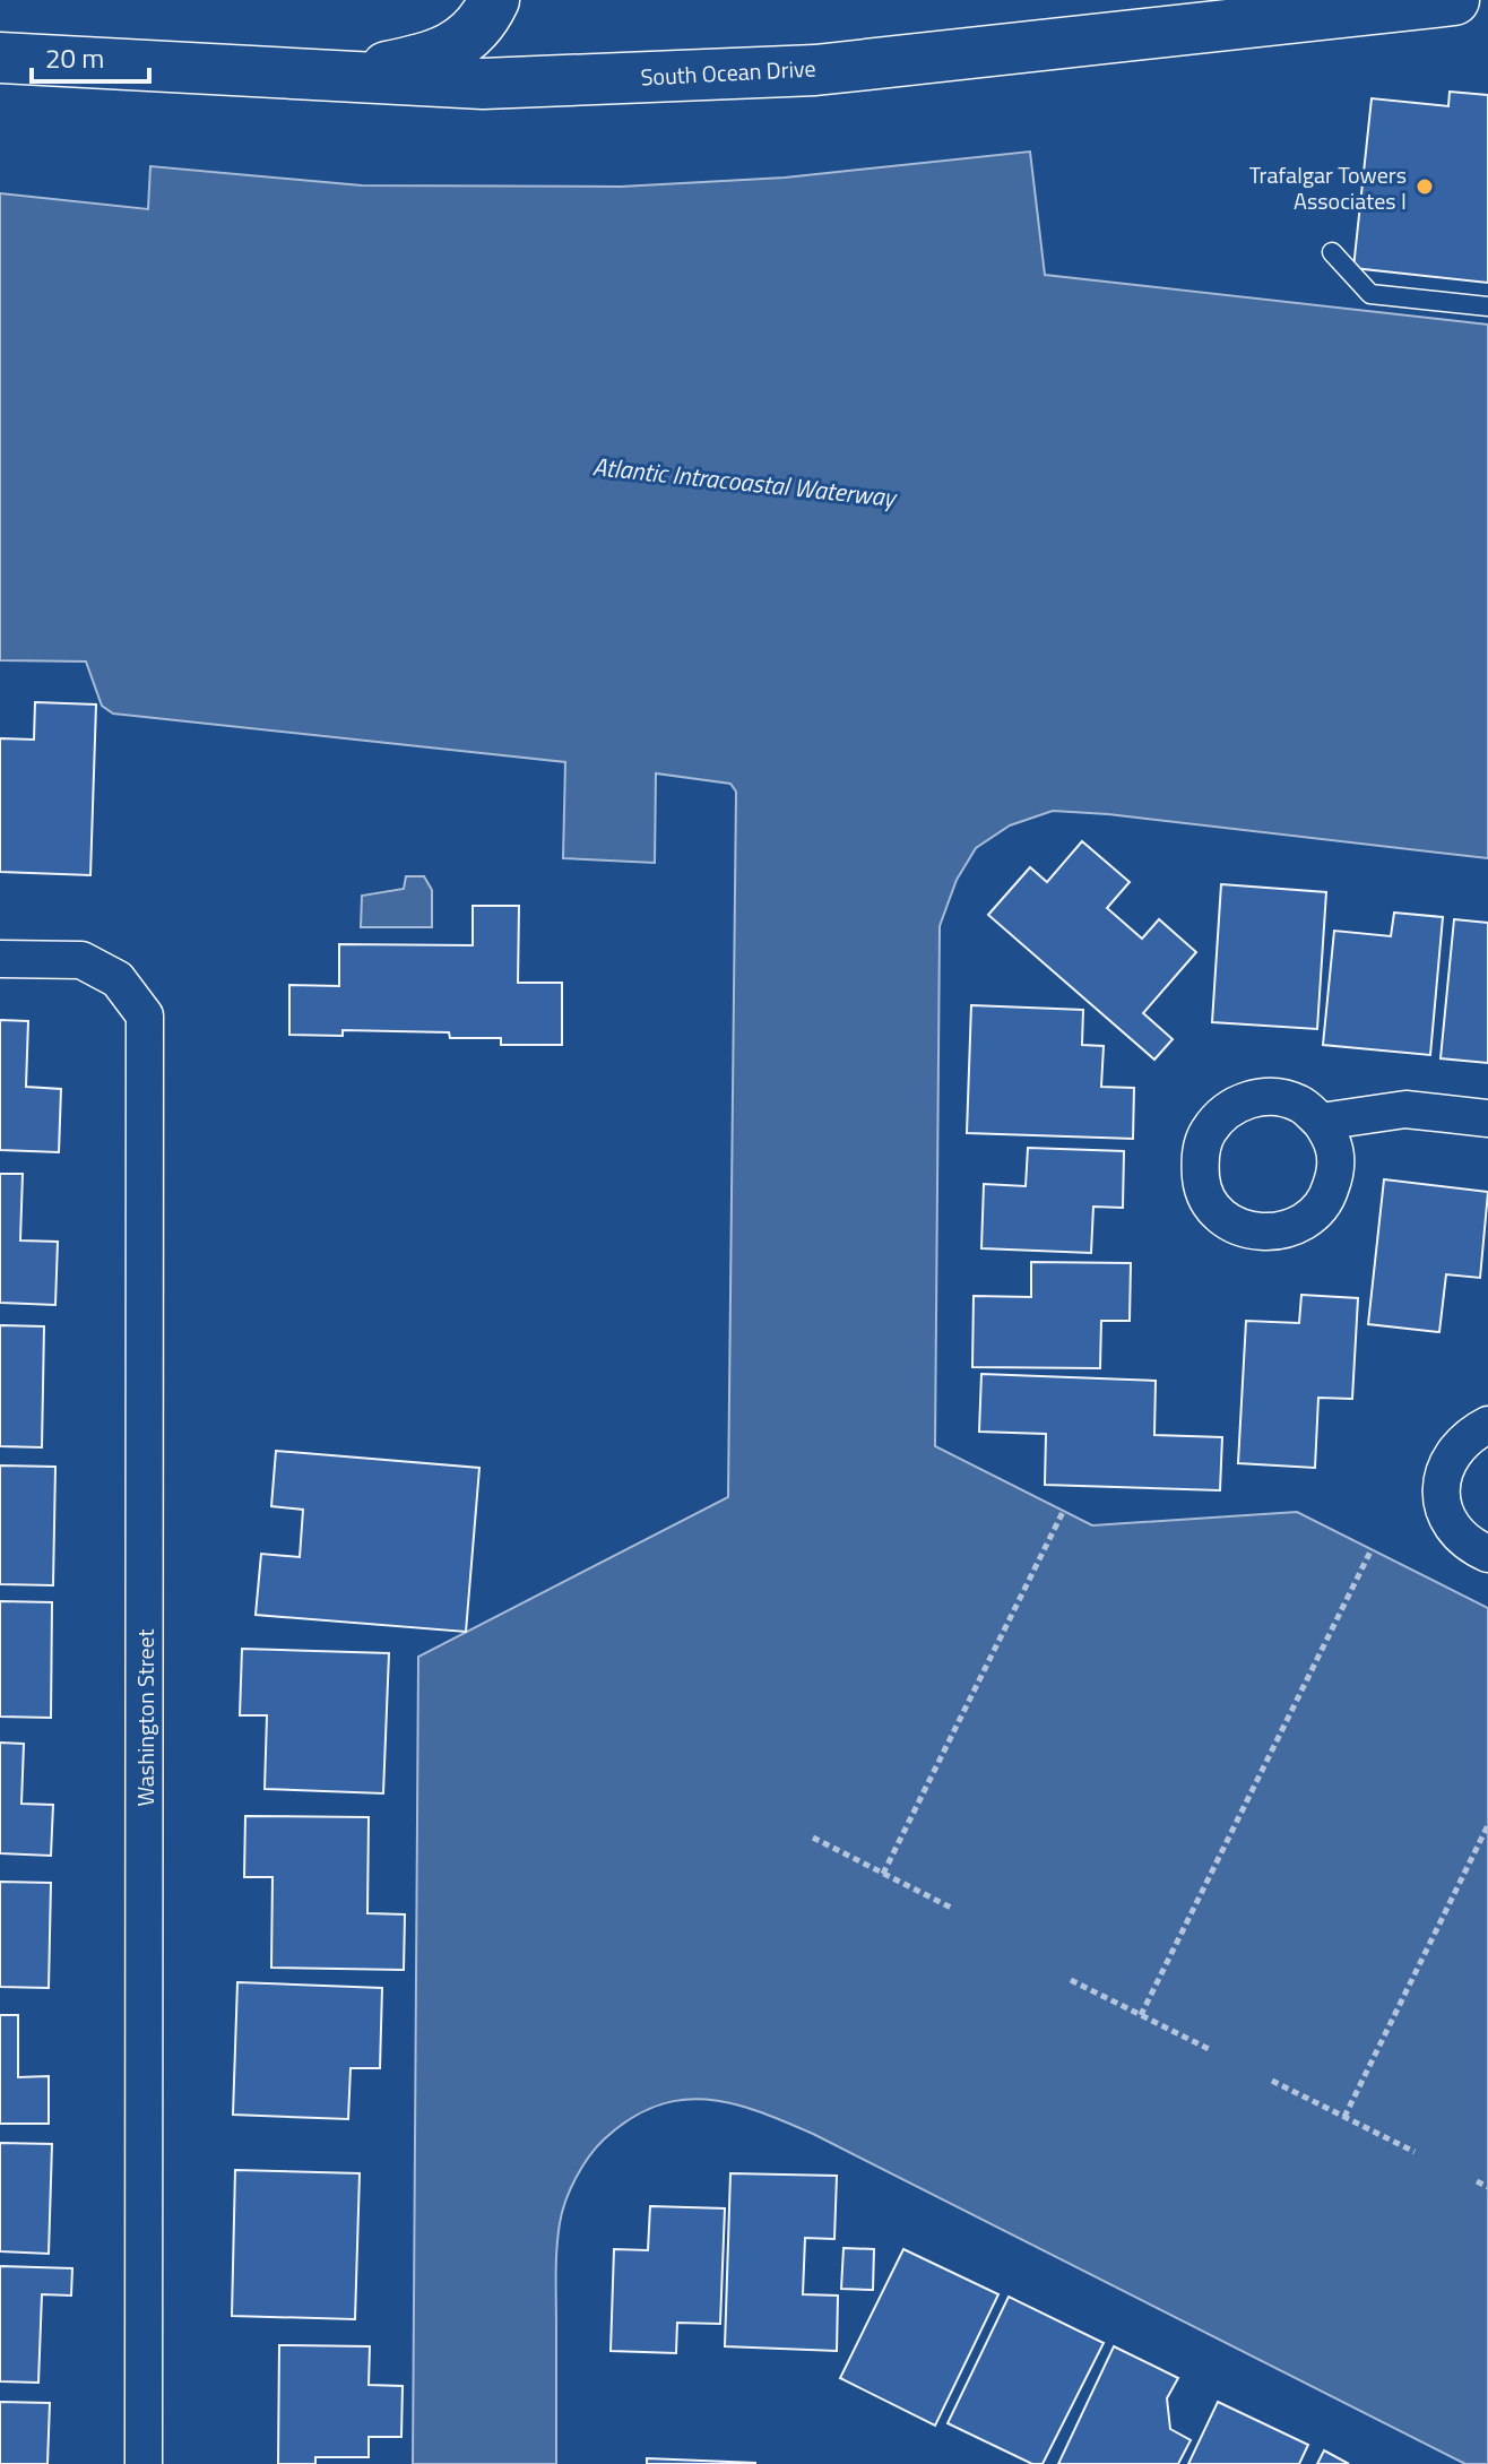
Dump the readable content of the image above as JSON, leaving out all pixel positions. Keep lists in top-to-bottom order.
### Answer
{
  "streets": {
    "main road": ["South Ocean Drive"],
    "street": ["Washington Street"]
  },
  "water": ["Atlantic Intracoastal Waterway"],
  "places": ["Trafalgar Towers Associates I"],
  "scale_bar": "20 m"
}
